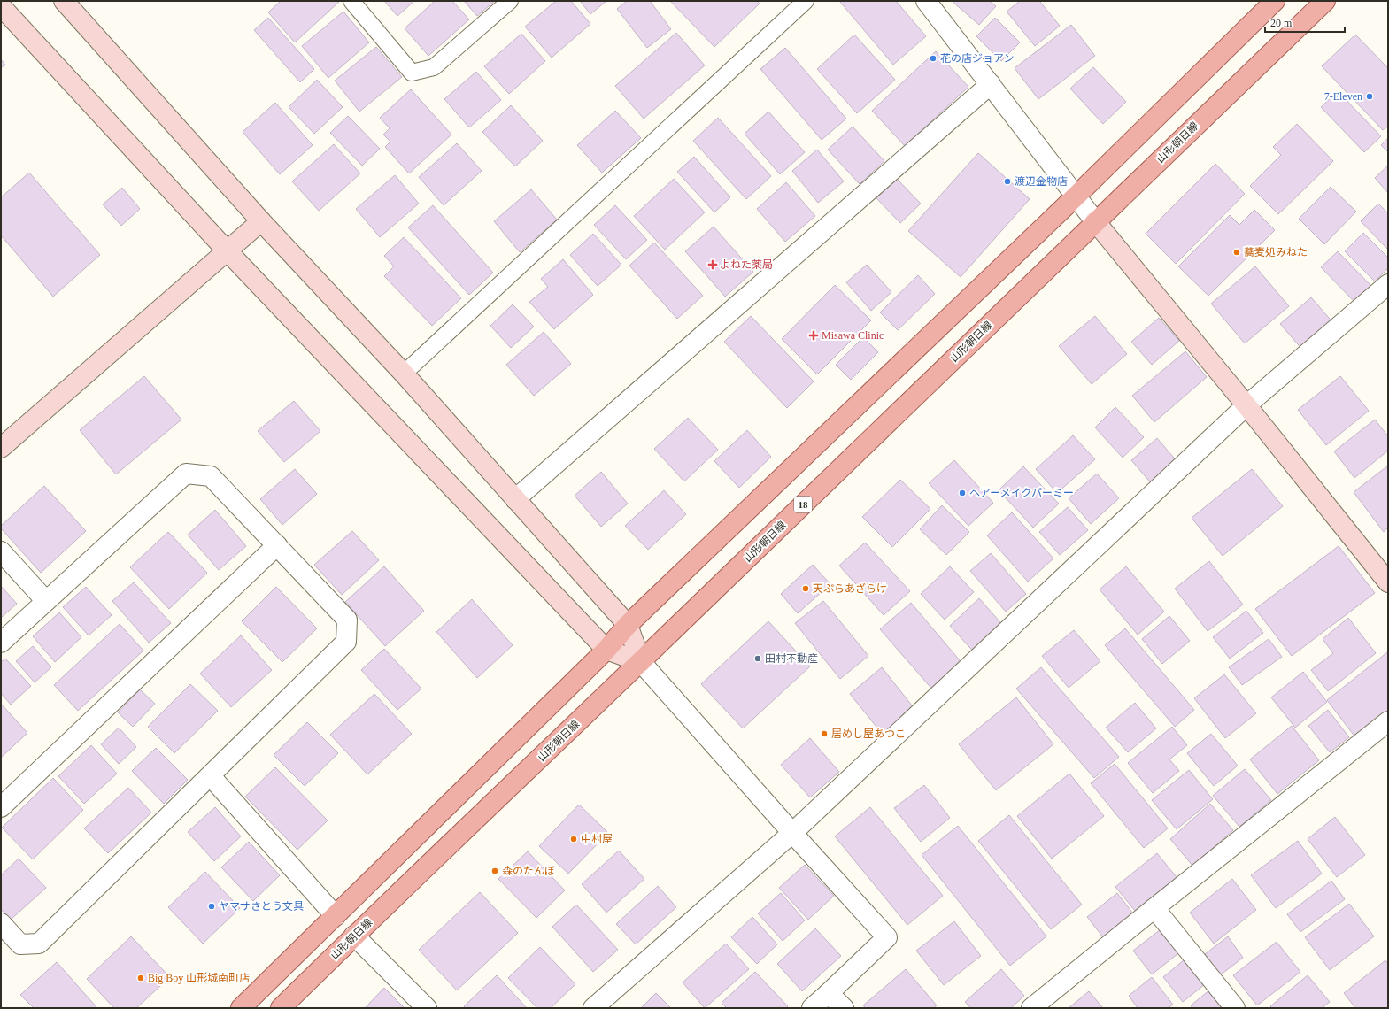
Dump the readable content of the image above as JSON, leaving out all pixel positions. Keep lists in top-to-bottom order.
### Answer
{
  "streets": {
    "main road": ["山形朝日線", "18"]
  },
  "places": {
    "other": [
      "花の店ジョアン",
      "7-Eleven",
      "渡辺金物店",
      "蕎麦処みねた",
      "ヘアーメイクパーミー",
      "天ぷらあざらけ",
      "田村不動産",
      "居めし屋あつこ",
      "中村屋",
      "森のたんぼ",
      "ヤマサさとう文具",
      "Big Boy 山形城南町店"
    ],
    "health": ["よねた薬局", "Misawa Clinic"]
  },
  "scale_bar": "20 m"
}
